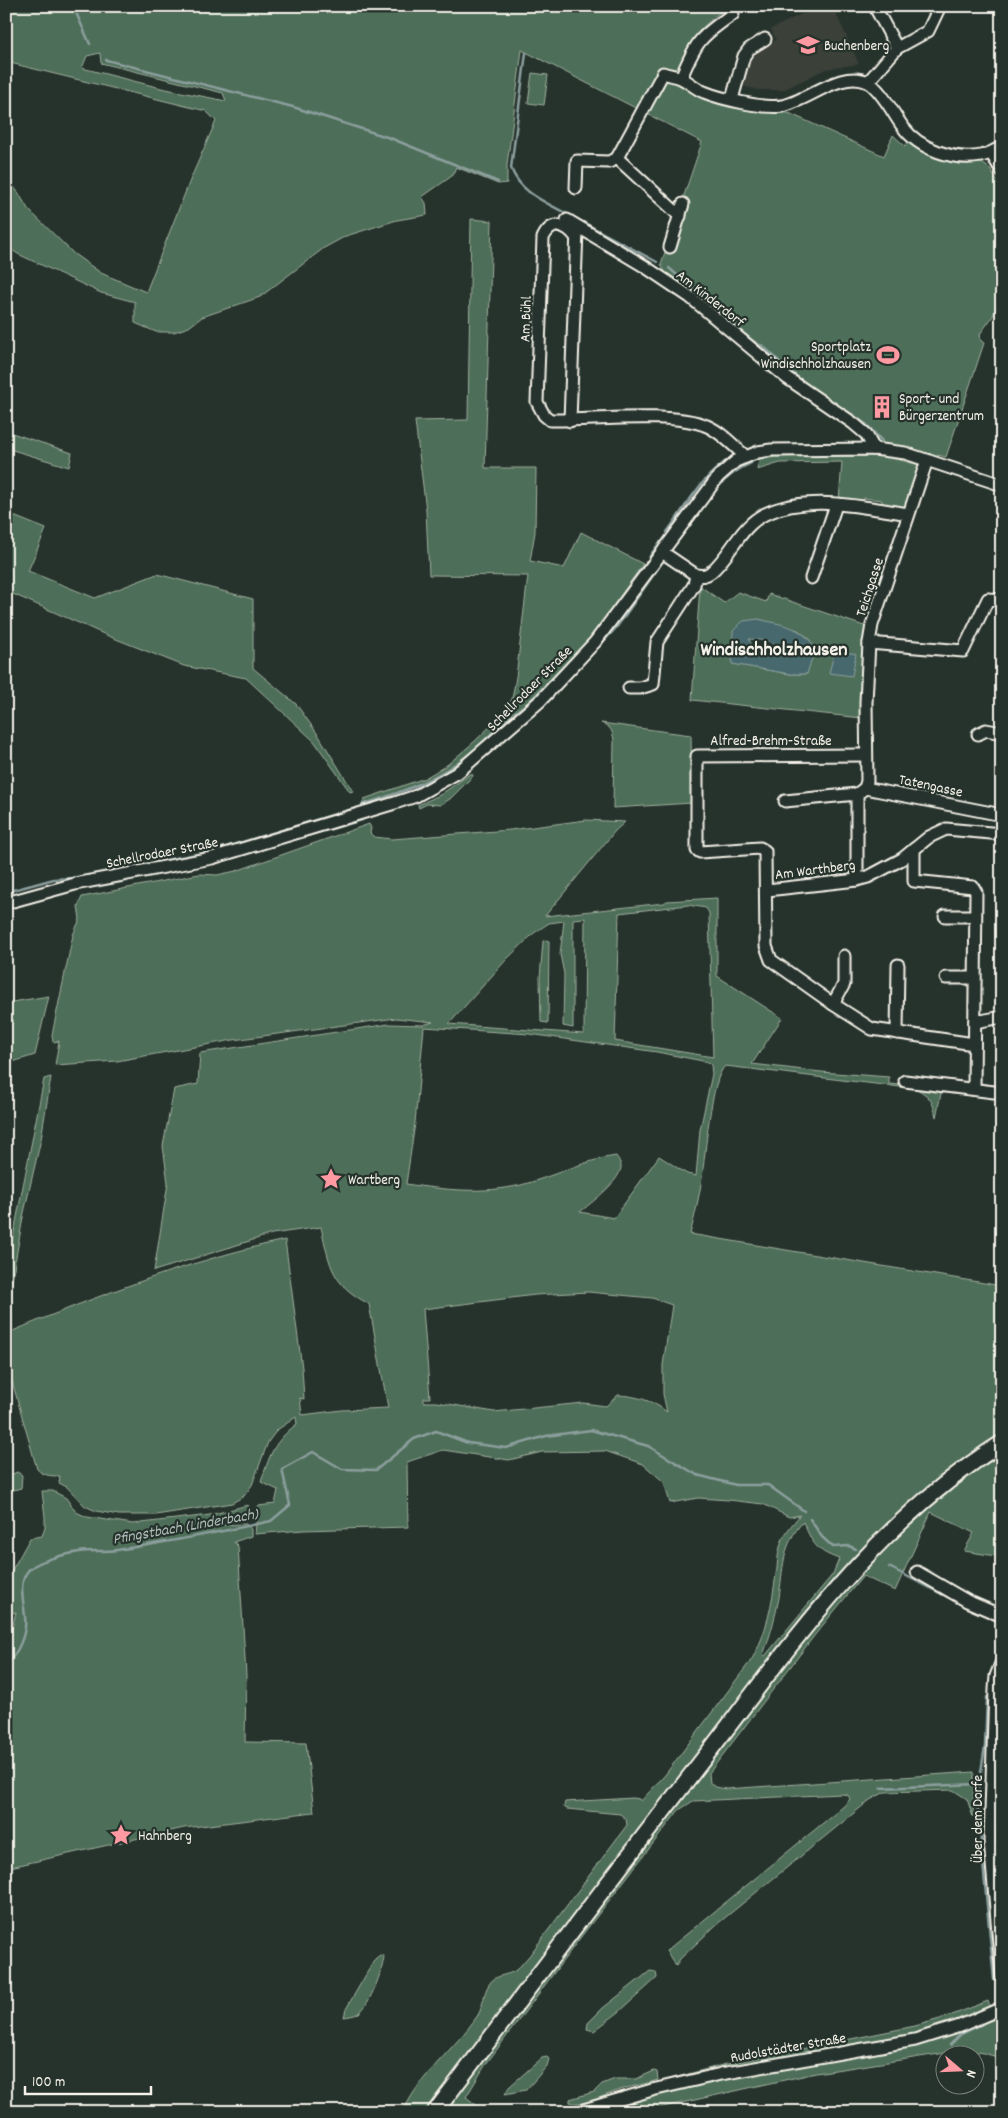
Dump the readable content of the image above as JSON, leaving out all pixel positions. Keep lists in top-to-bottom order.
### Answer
{
  "streets": {
    "street": [
      "Am Kinderdorf",
      "Am Bühl",
      "Teichgasse",
      "Schellrodaer Straße",
      "Alfred-Brehm-Straße",
      "Tatengasse",
      "Am Warthberg",
      "Über dem Dorfe",
      "Rudolstädter Straße"
    ]
  },
  "crossings": [
    ["Am Kinderdorf", "Am Bühl"],
    ["Am Kinderdorf", "Schellrodaer Straße"],
    ["Am Bühl", "Schellrodaer Straße"],
    ["Teichgasse", "Schellrodaer Straße"],
    ["Teichgasse", "Alfred-Brehm-Straße"],
    ["Teichgasse", "Tatengasse"],
    ["Alfred-Brehm-Straße", "Am Warthberg"]
  ],
  "districts": ["Windischholzhausen"],
  "water": ["Pfingstbach (Linderbach)"],
  "places": {
    "school or university": ["Buchenberg"],
    "sports": ["Sportplatz Windischholzhausen"],
    "building": ["Sport- und Bürgerzentrum"],
    "place": ["Wartberg", "Hahnberg"]
  },
  "scale_bar": "100 m",
  "north": "right"
}
